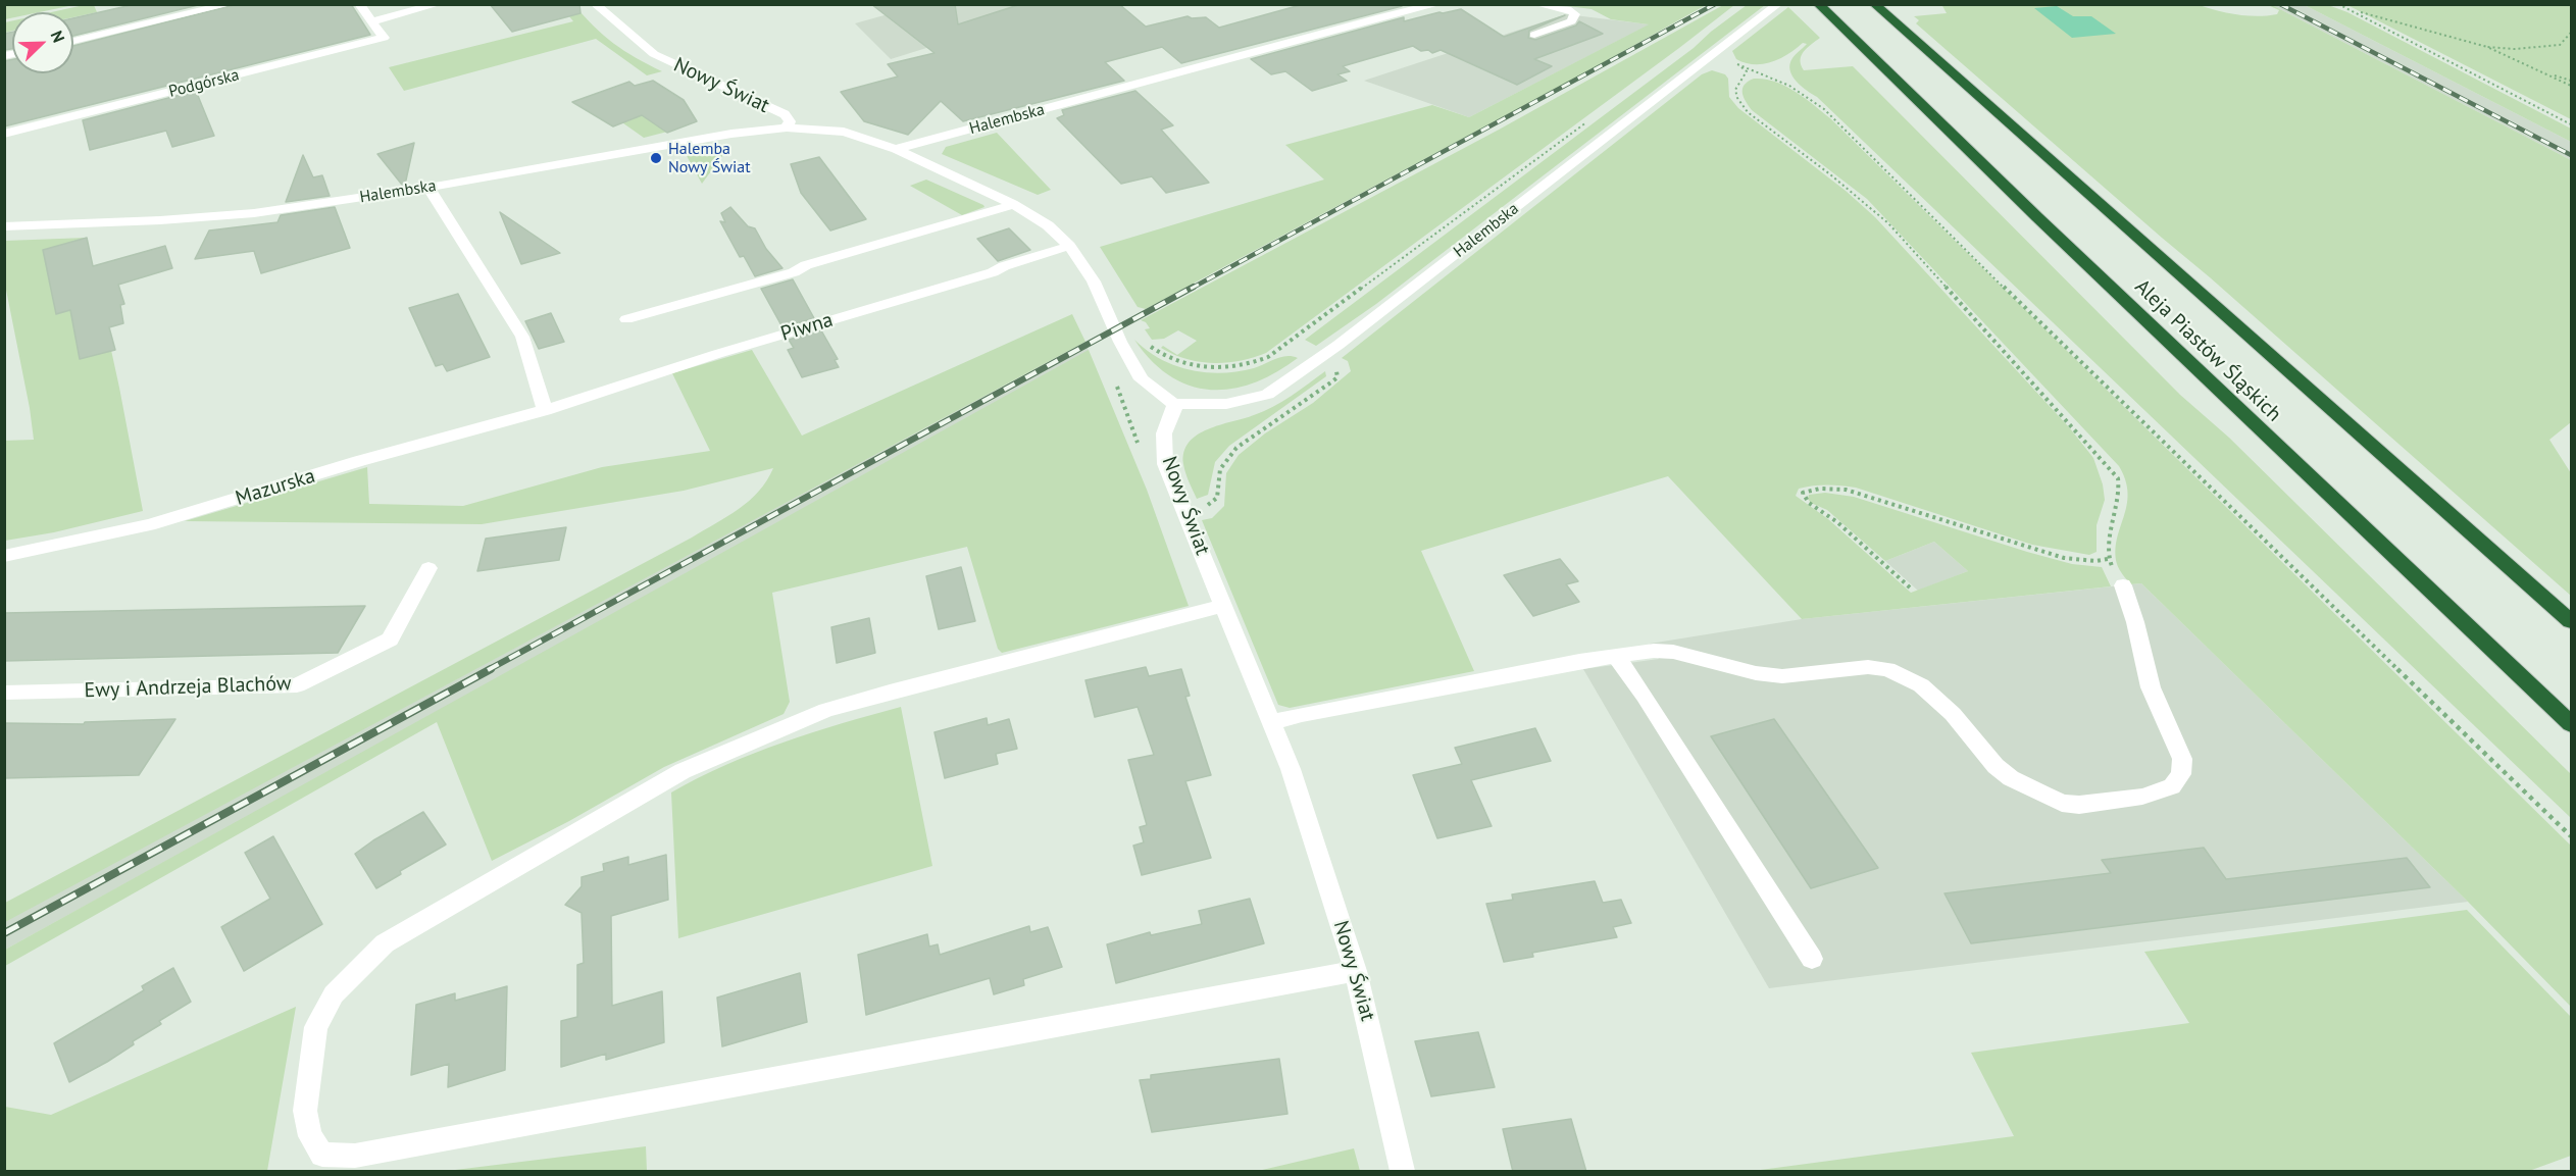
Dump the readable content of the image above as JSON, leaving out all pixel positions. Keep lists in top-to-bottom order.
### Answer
{
  "streets": {
    "highway": ["Aleja Piastów Śląskich"],
    "street": [
      "Podgórska",
      "Nowy Świat",
      "Halembska",
      "Piwna",
      "Mazurska",
      "Ewy i Andrzeja Blachów"
    ]
  },
  "crossings": [
    ["Nowy Świat", "Halembska"],
    ["Nowy Świat", "Piwna"],
    ["Piwna", "Mazurska"]
  ],
  "places": ["Halemba Nowy Świat"],
  "north": "top right"
}
